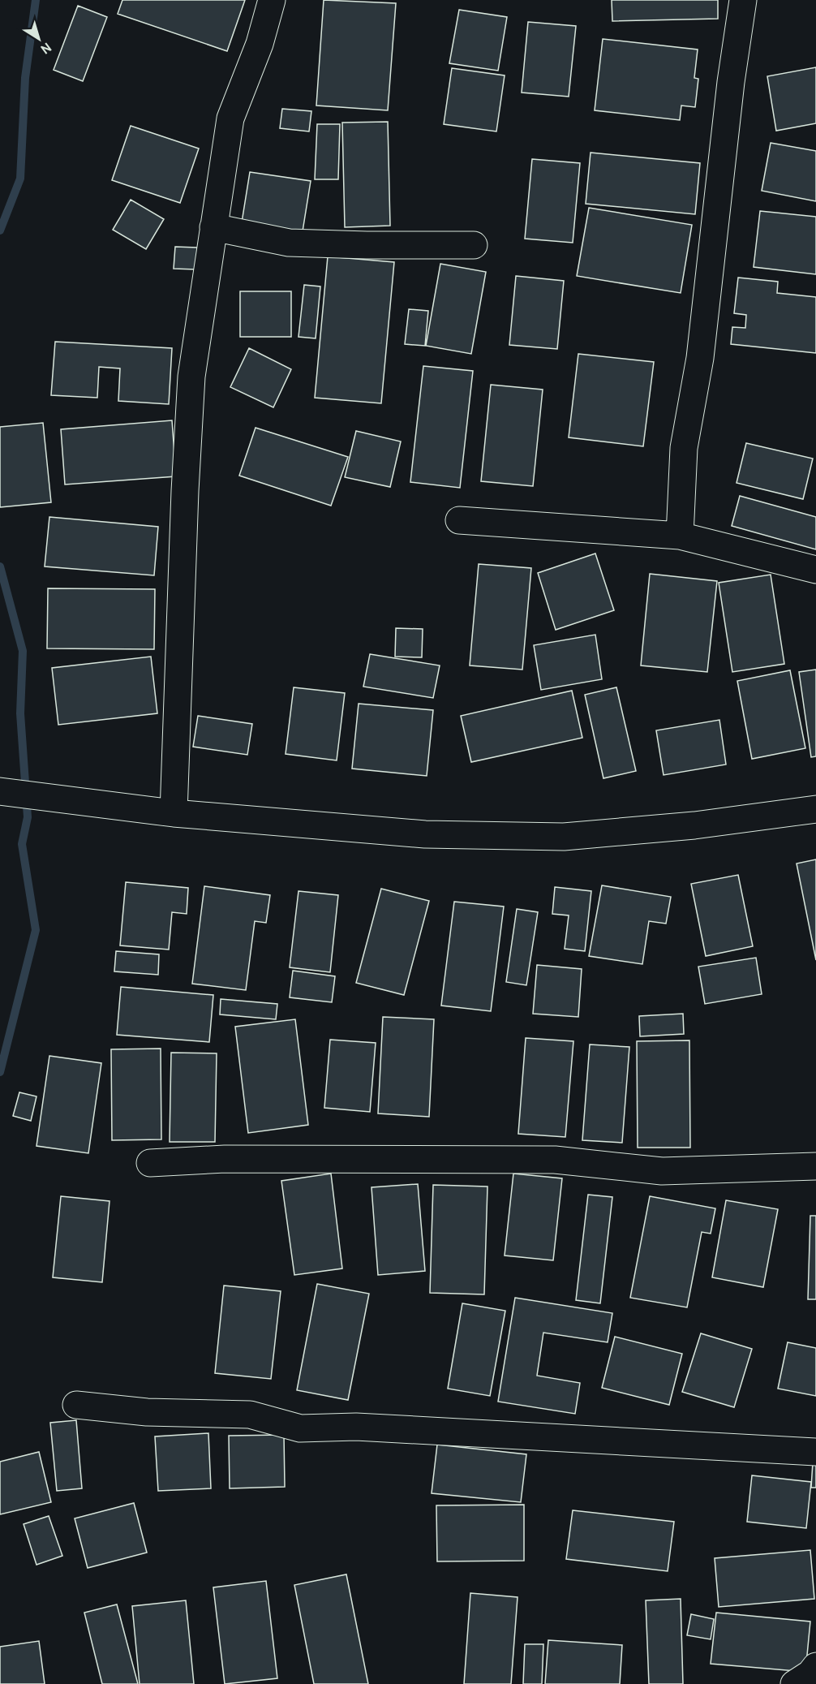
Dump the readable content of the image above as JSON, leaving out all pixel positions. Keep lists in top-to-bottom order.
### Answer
{
  "north": "bottom right"
}
